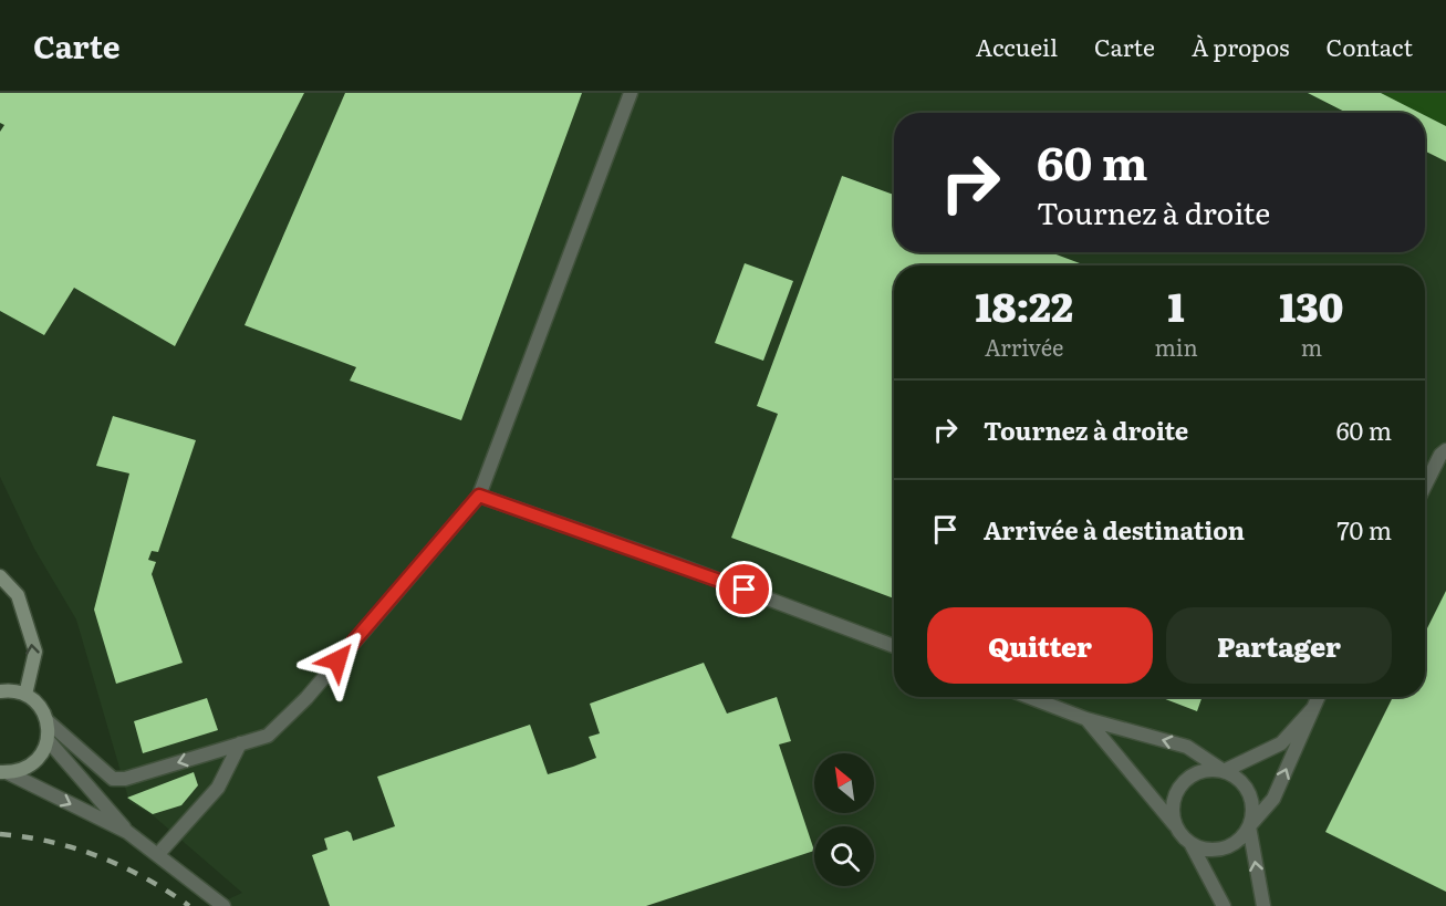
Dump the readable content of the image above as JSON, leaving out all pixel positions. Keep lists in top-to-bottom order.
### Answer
{
  "north": "top left",
  "page": {
    "header": "Carte",
    "nav": [
      "Accueil",
      "Carte",
      "À propos",
      "Contact"
    ],
    "turn": ["60 m", "Tournez à droite"],
    "eta": [
      "18:22",
      "Arrivée",
      "1",
      "min",
      "130",
      "m"
    ],
    "list": [
      {
        "name": "Tournez à droite",
        "value": "60 m"
      },
      {
        "name": "Arrivée à destination",
        "value": "70 m"
      }
    ],
    "buttons": ["Quitter", "Partager"]
  }
}
